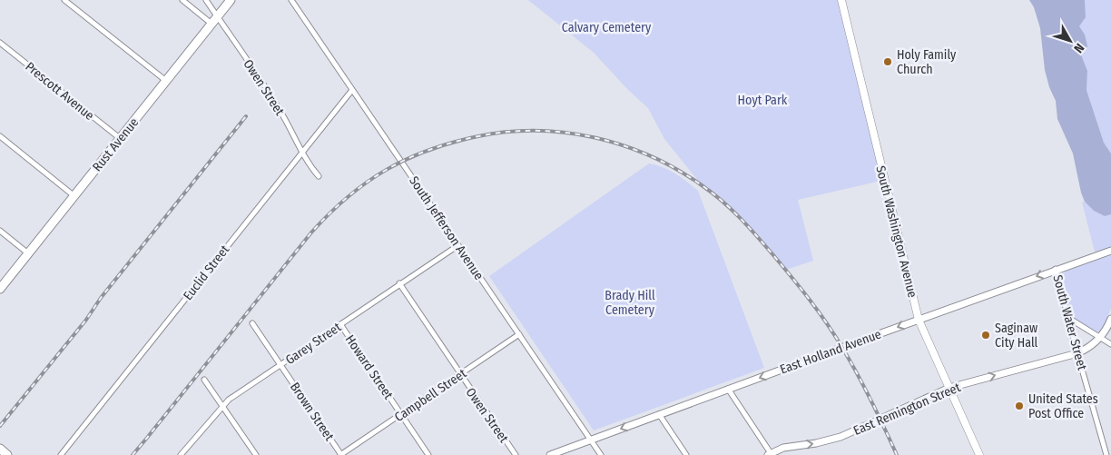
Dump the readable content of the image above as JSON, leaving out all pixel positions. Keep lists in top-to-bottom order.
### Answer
{
  "streets": {
    "highway": ["Rust Avenue"],
    "main road": ["South Washington Avenue", "East Holland Avenue", "East Remington Street"],
    "street": [
      "Owen Street",
      "Prescott Avenue",
      "South Jefferson Avenue",
      "Euclid Street",
      "South Water Street",
      "Garey Street",
      "Howard Street",
      "Campbell Street",
      "Brown Street"
    ]
  },
  "crossings": [
    ["Owen Street", "Rust Avenue"],
    ["Owen Street", "Euclid Street"],
    ["Owen Street", "Garey Street"],
    ["Owen Street", "Campbell Street"],
    ["Prescott Avenue", "Rust Avenue"],
    ["South Jefferson Avenue", "Euclid Street"],
    ["South Jefferson Avenue", "Garey Street"],
    ["South Jefferson Avenue", "East Holland Avenue"],
    ["South Jefferson Avenue", "Campbell Street"],
    ["South Washington Avenue", "East Holland Avenue"],
    ["South Washington Avenue", "East Remington Street"],
    ["South Water Street", "East Holland Avenue"],
    ["South Water Street", "East Remington Street"],
    ["Garey Street", "Howard Street"],
    ["Garey Street", "Brown Street"],
    ["Howard Street", "Campbell Street"],
    ["Campbell Street", "Brown Street"]
  ],
  "one_way": ["East Holland Avenue", "East Remington Street"],
  "parks": ["Calvary Cemetery", "Hoyt Park", "Brady Hill Cemetery"],
  "places": ["Holy Family Church", "Saginaw City Hall", "United States Post Office"],
  "north": "bottom right"
}
